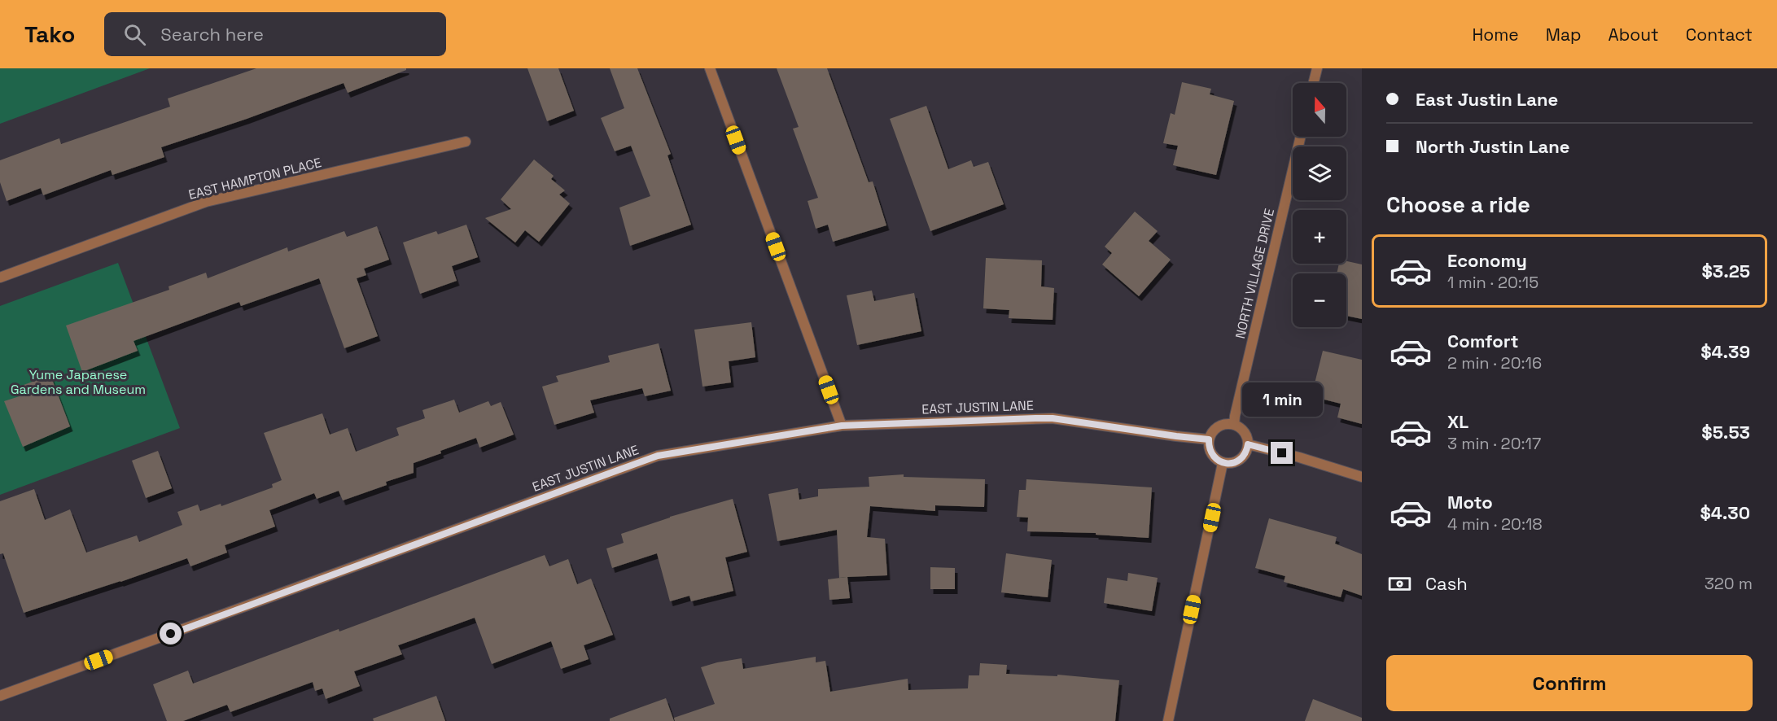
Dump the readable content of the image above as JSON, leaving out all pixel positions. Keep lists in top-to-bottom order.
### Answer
{
  "streets": {
    "street": ["EAST HAMPTON PLACE", "NORTH VILLAGE DRIVE", "EAST JUSTIN LANE"]
  },
  "crossings": [
    ["NORTH VILLAGE DRIVE", "EAST JUSTIN LANE"]
  ],
  "parks": ["Yume Japanese Gardens and Museum"],
  "north": "top",
  "page": {
    "header": "Tako",
    "search": "Search here",
    "nav": [
      "Home",
      "Map",
      "About",
      "Contact"
    ],
    "banner": ["East Justin Lane", "North Justin Lane"],
    "map_buttons": ["+", "−"],
    "heading": "Choose a ride",
    "list": [
      {
        "name": "Economy",
        "note": "1 min · 20:15",
        "value": "$3.25"
      },
      {
        "name": "Comfort",
        "note": "2 min · 20:16",
        "value": "$4.39"
      },
      {
        "name": "XL",
        "note": "3 min · 20:17",
        "value": "$5.53"
      },
      {
        "name": "Moto",
        "note": "4 min · 20:18",
        "value": "$4.30"
      }
    ],
    "bubble": "1 min",
    "pay": ["Cash", "320 m"],
    "buttons": "Confirm"
  }
}
